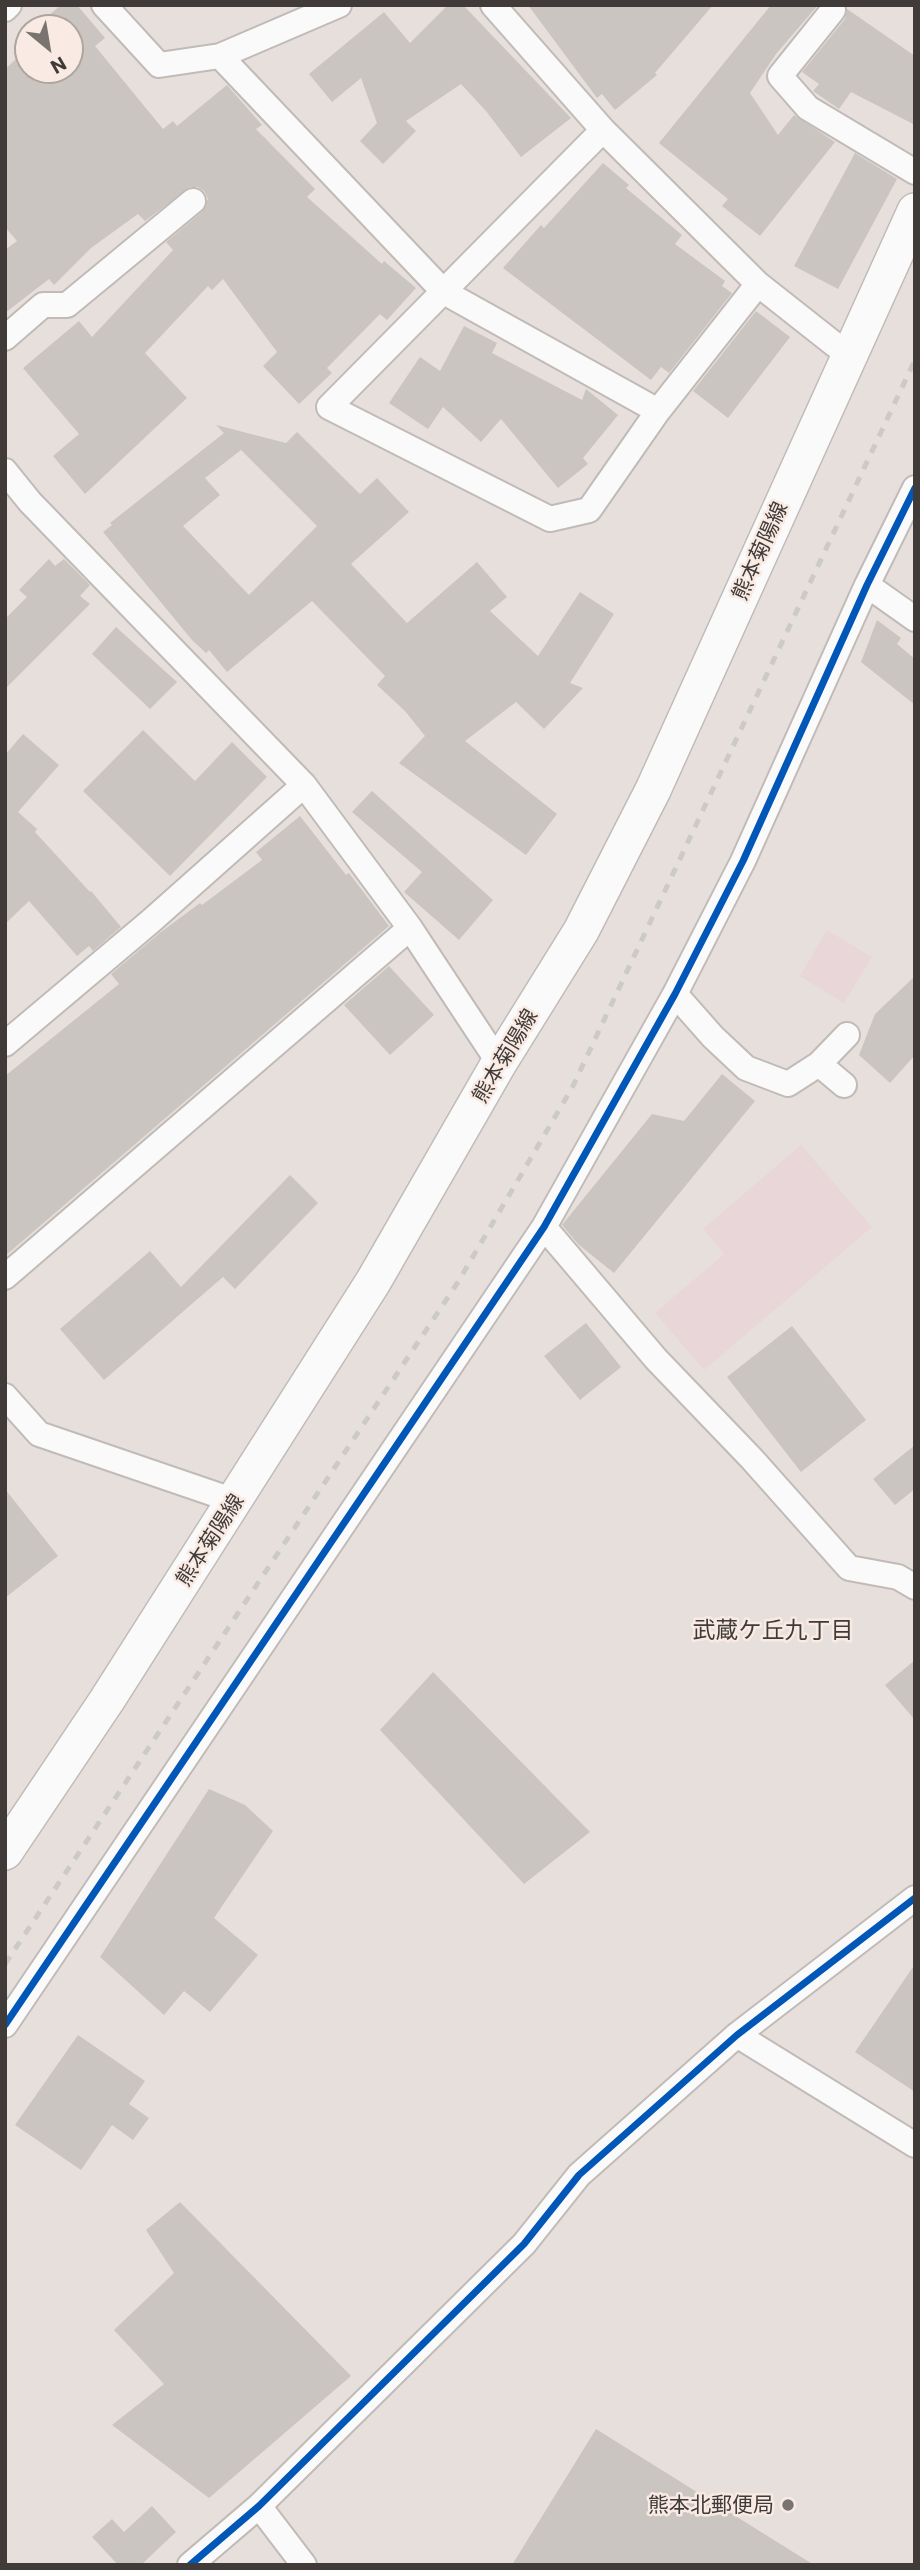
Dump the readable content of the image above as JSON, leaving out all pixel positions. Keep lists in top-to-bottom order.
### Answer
{
  "streets": {
    "main road": ["熊本菊陽線"]
  },
  "districts": ["武蔵ケ丘九丁目"],
  "places": ["熊本北郵便局"],
  "north": "bottom right"
}
